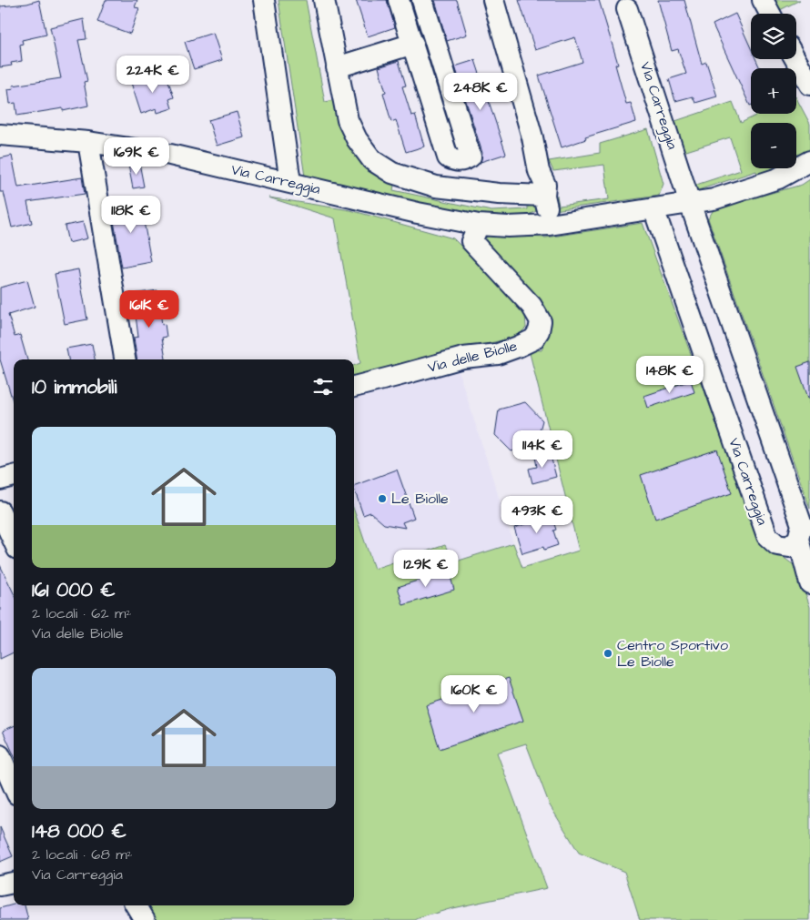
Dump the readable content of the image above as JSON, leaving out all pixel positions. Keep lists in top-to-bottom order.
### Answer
{
  "streets": {
    "street": ["Via Carreggia", "Via delle Biolle"]
  },
  "crossings": [
    ["Via Carreggia", "Via delle Biolle"]
  ],
  "places": ["Le Biolle", "Centro Sportivo Le Biolle"],
  "page": {
    "map_buttons": ["+", "−"],
    "price": [
      "224K €",
      "248K €",
      "169K €",
      "118K €",
      "161K €",
      "148K €",
      "114K €",
      "493K €",
      "129K €",
      "160K €"
    ],
    "heading": "10 immobili",
    "list": [
      {
        "name": "161 000 €",
        "note": "2 locali · 62 m² · Via delle Biolle"
      },
      {
        "name": "148 000 €",
        "note": "2 locali · 68 m² · Via Carreggia"
      }
    ]
  }
}
